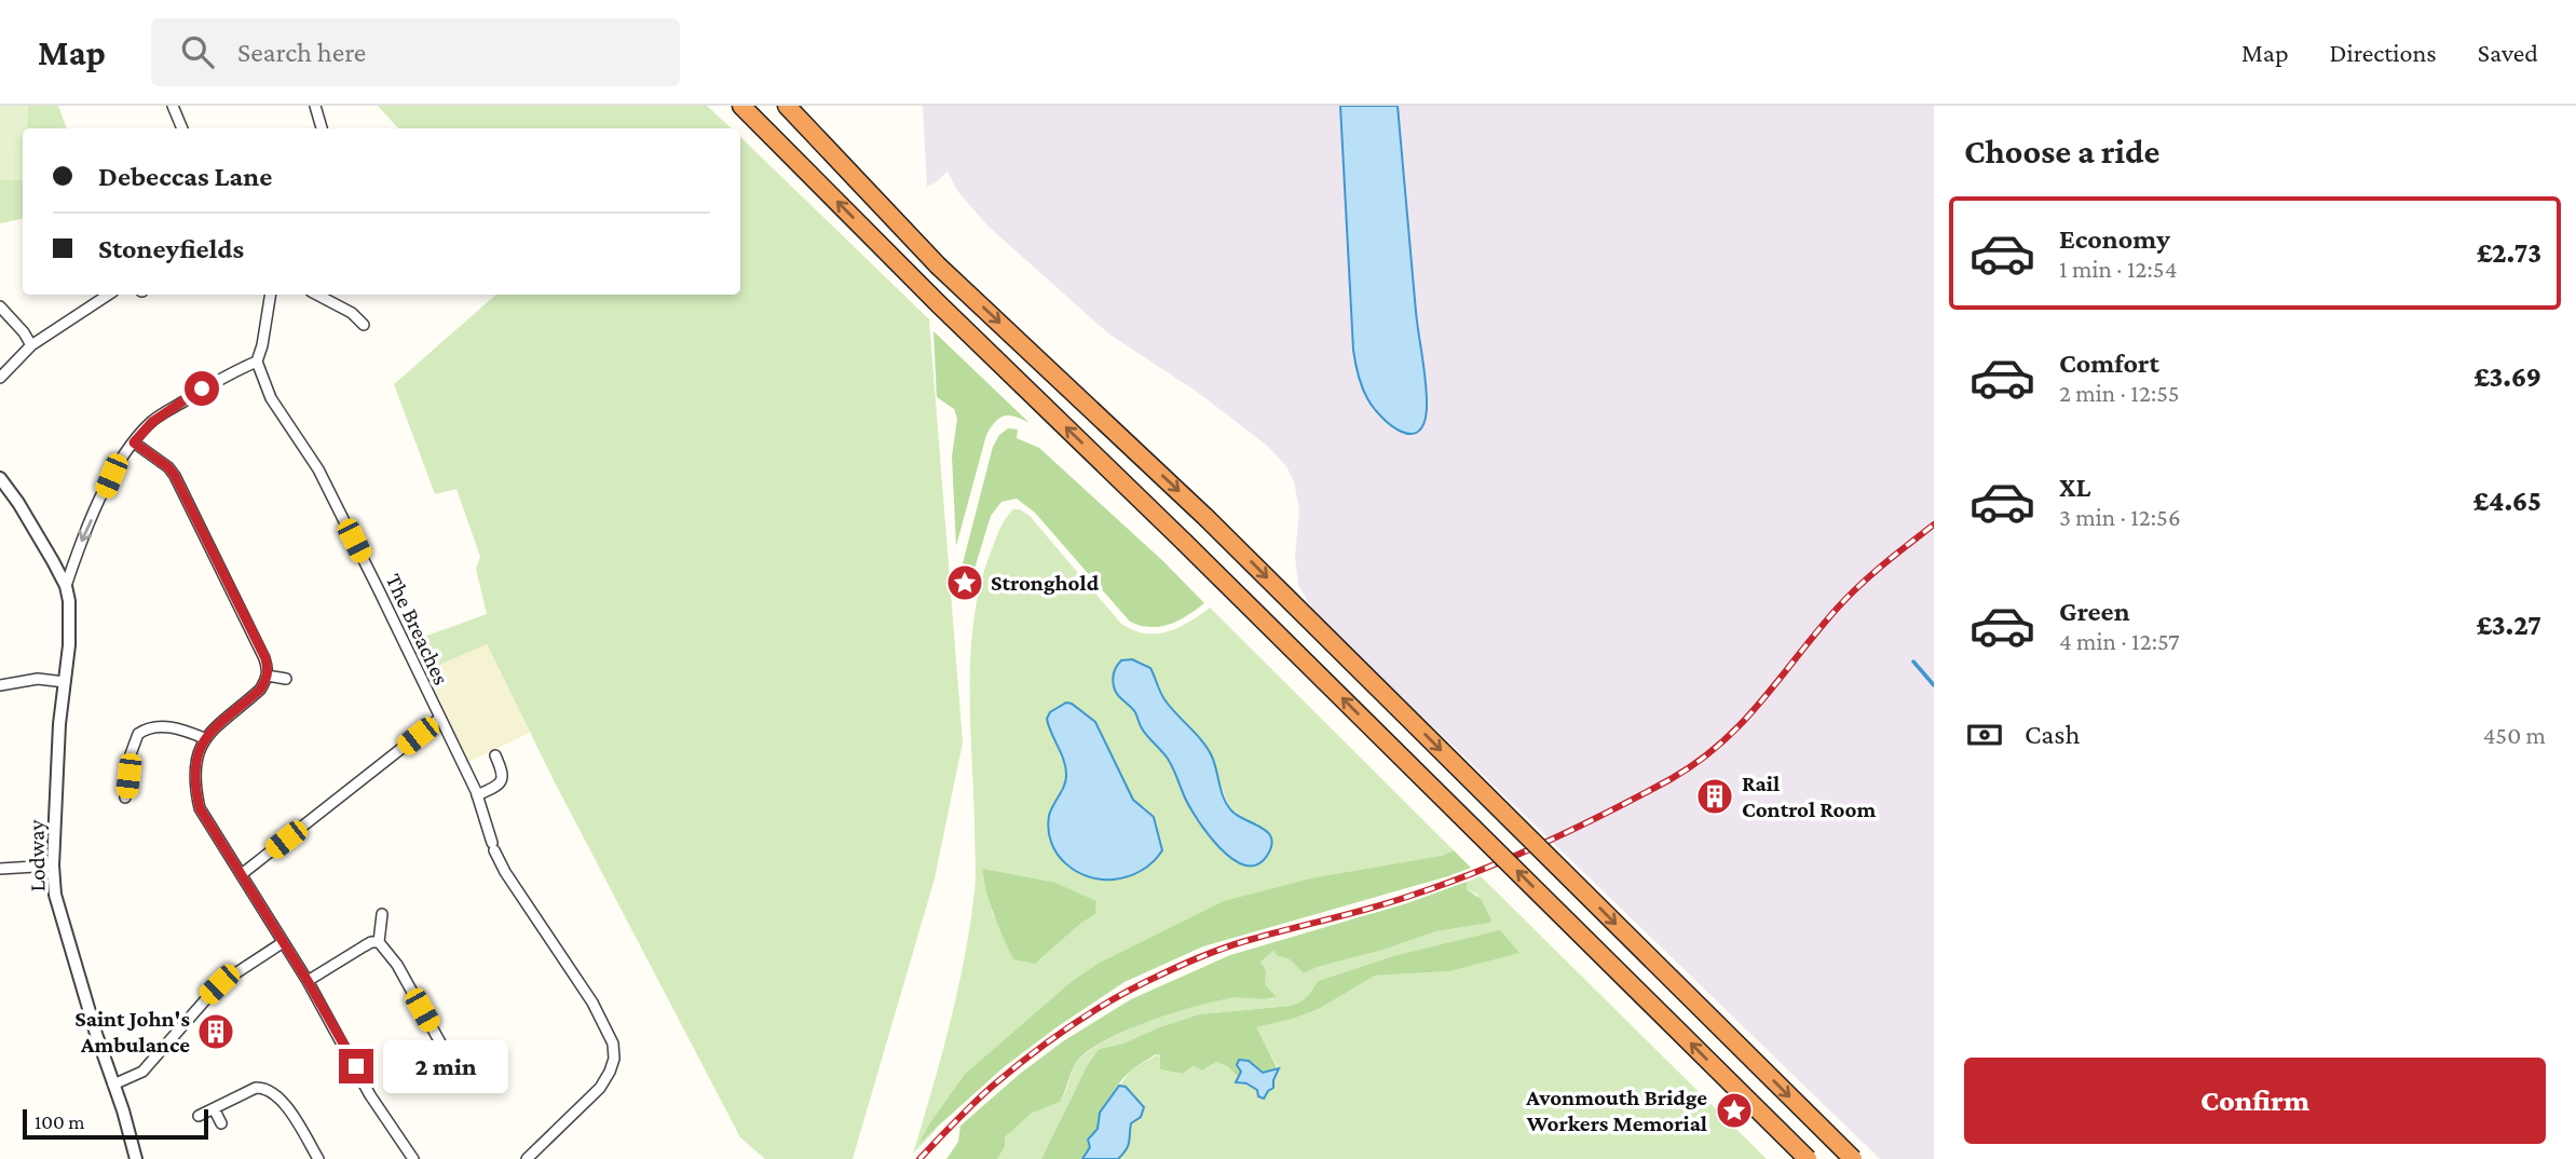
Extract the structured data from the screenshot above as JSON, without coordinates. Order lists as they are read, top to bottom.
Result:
{
  "streets": {
    "street": ["The Breaches", "Lodway"]
  },
  "places": {
    "place": ["Stronghold", "Avonmouth Bridge Workers Memorial"],
    "building": ["Rail Control Room", "Saint John's Ambulance"]
  },
  "scale_bar": "100 m",
  "page": {
    "header": "Map",
    "search": "Search here",
    "nav": ["Map", "Directions", "Saved"],
    "heading": "Choose a ride",
    "banner": ["Debeccas Lane", "Stoneyfields"],
    "list": [
      {
        "name": "Economy",
        "note": "1 min · 12:54",
        "value": "£2.73"
      },
      {
        "name": "Comfort",
        "note": "2 min · 12:55",
        "value": "£3.69"
      },
      {
        "name": "XL",
        "note": "3 min · 12:56",
        "value": "£4.65"
      },
      {
        "name": "Green",
        "note": "4 min · 12:57",
        "value": "£3.27"
      }
    ],
    "pay": ["Cash", "450 m"],
    "bubble": "2 min",
    "buttons": "Confirm",
    "scale": "100 m"
  }
}
